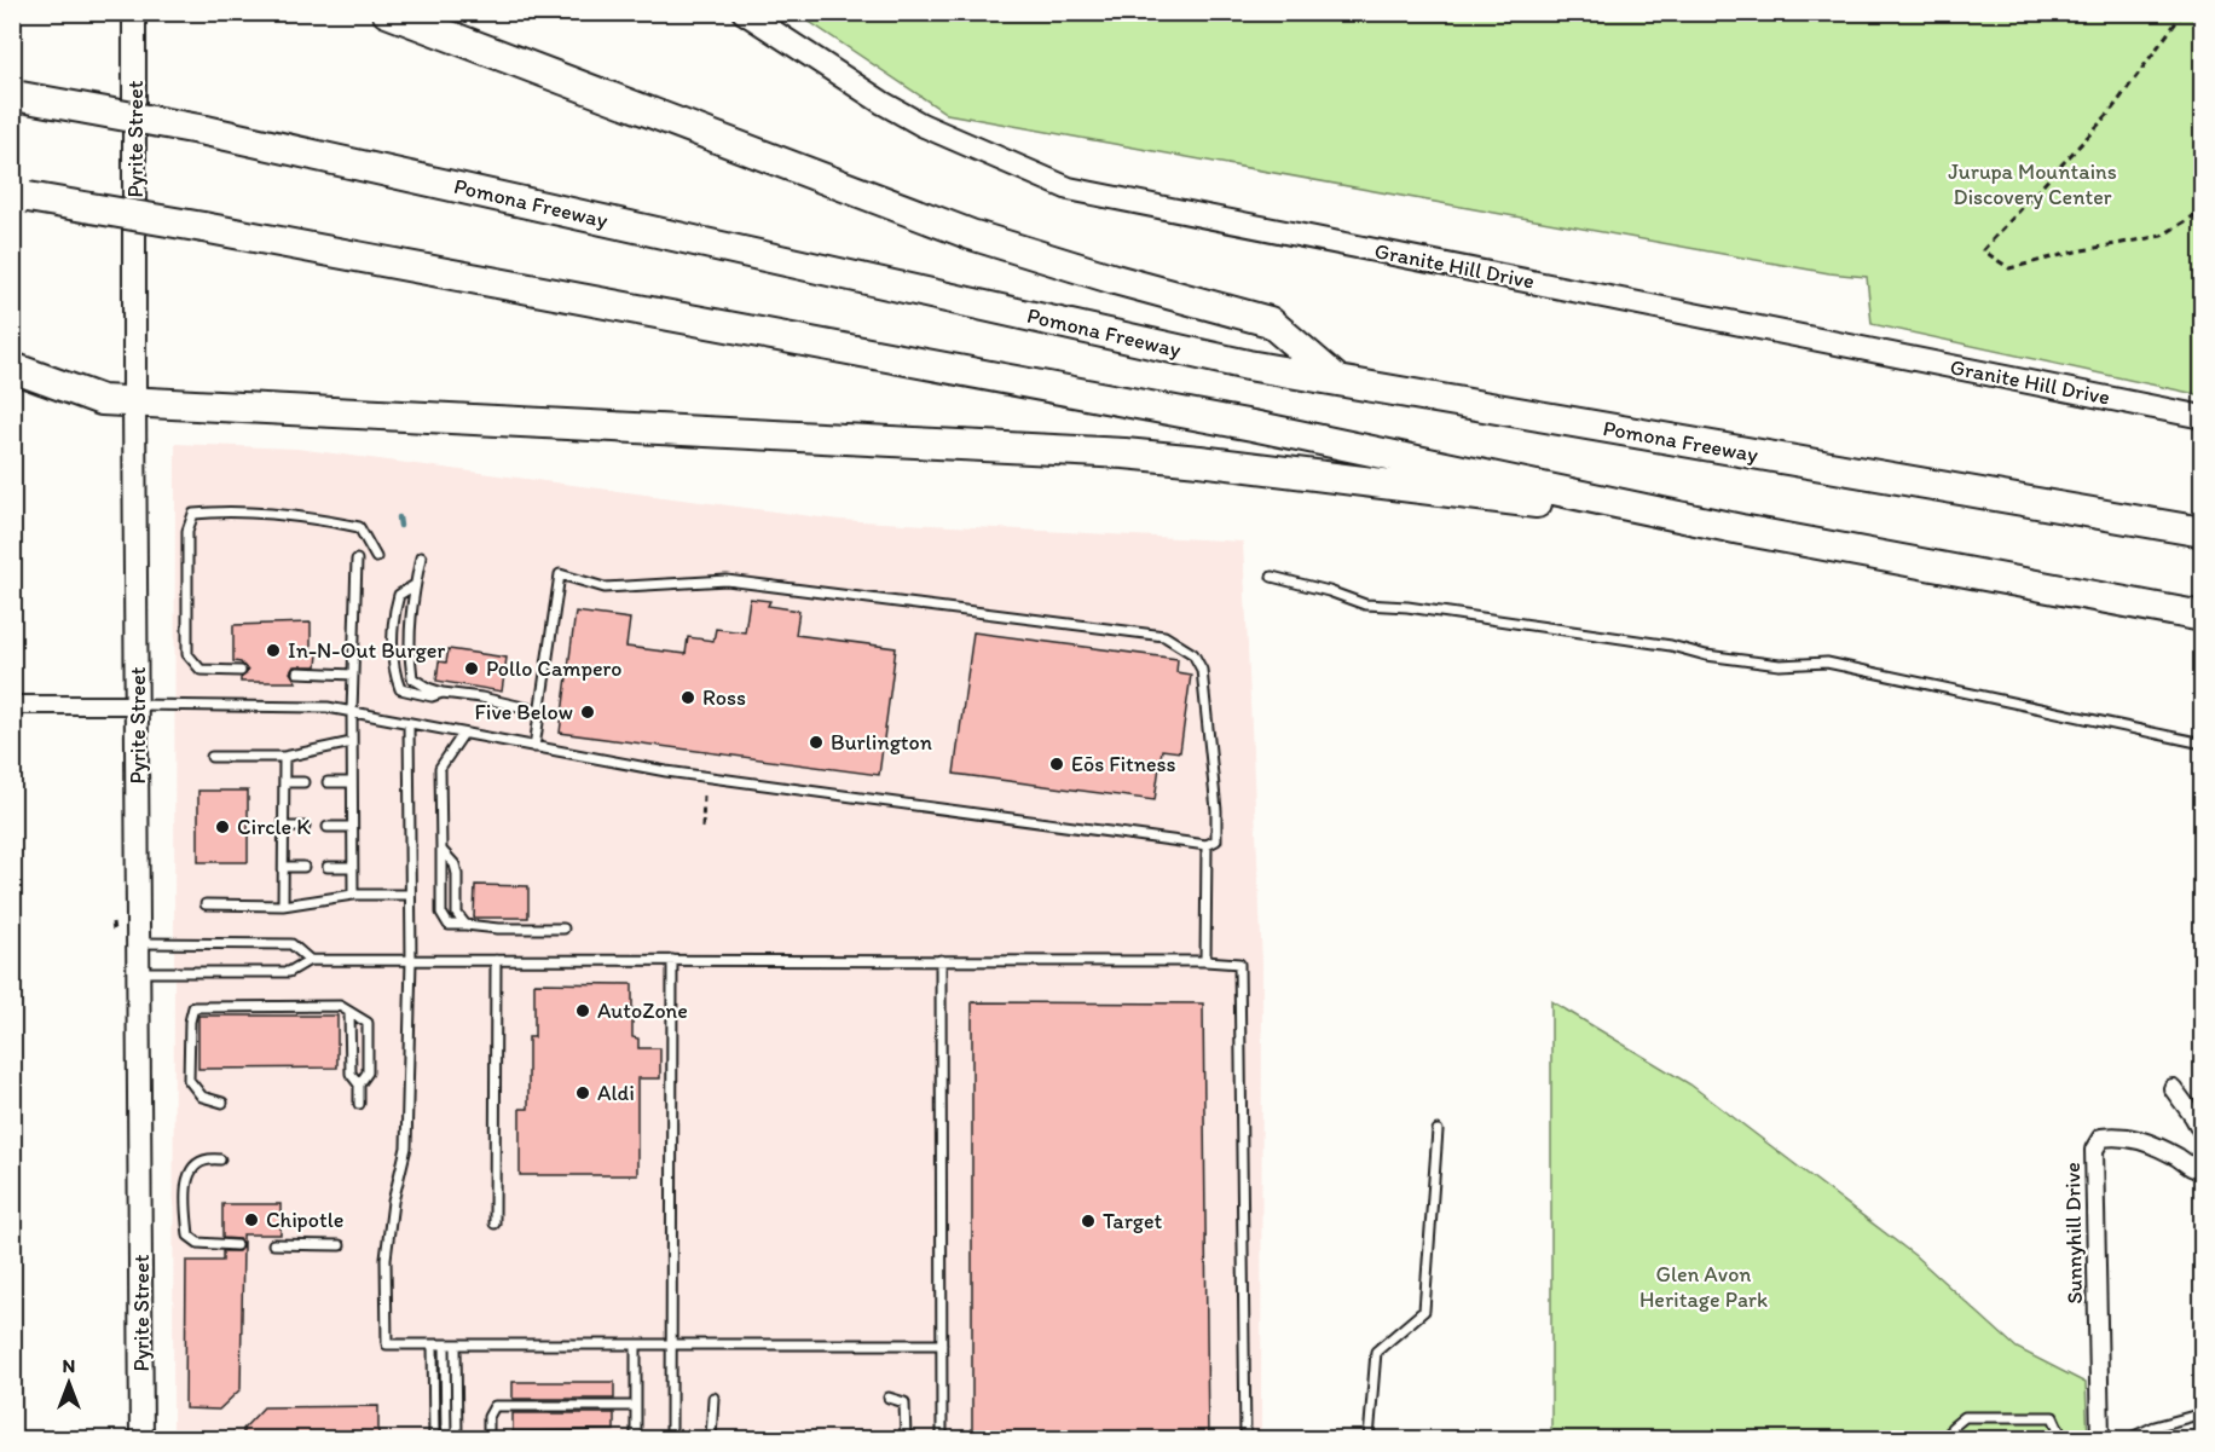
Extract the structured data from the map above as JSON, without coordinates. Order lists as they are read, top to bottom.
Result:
{
  "streets": {
    "highway": ["Pomona Freeway"],
    "street": ["Pyrite Street", "Granite Hill Drive", "Sunnyhill Drive"]
  },
  "parks": ["Jurupa Mountains Discovery Center", "Glen Avon Heritage Park"],
  "places": [
    "In-N-Out Burger",
    "Pollo Campero",
    "Ross",
    "Five Below",
    "Burlington",
    "Eōs Fitness",
    "Circle K",
    "AutoZone",
    "Aldi",
    "Chipotle",
    "Target"
  ],
  "north": "top"
}
